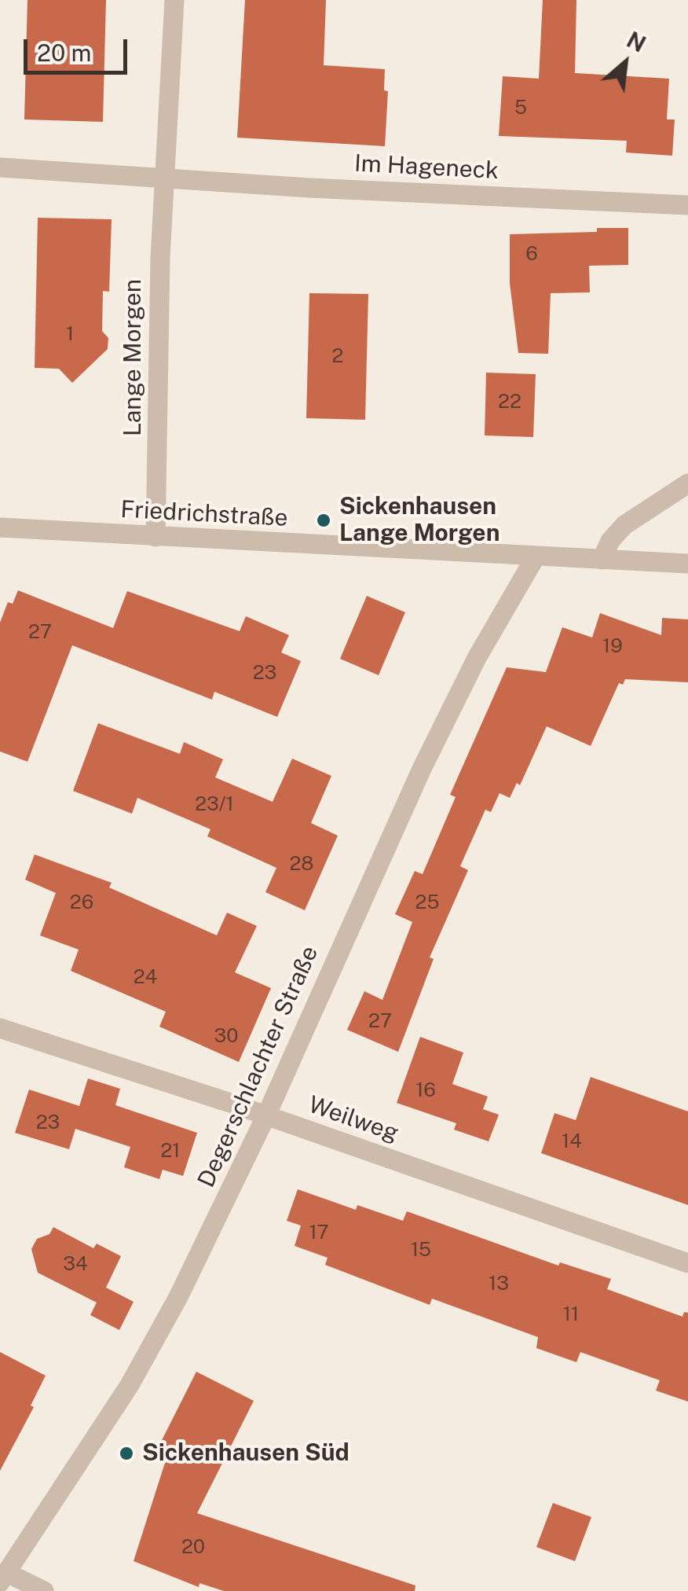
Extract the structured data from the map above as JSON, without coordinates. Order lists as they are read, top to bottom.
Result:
{
  "streets": {
    "street": [
      "Im Hageneck",
      "Lange Morgen",
      "Friedrichstraße",
      "Degerschlachter Straße",
      "Weilweg"
    ]
  },
  "crossings": [
    ["Im Hageneck", "Lange Morgen"],
    ["Lange Morgen", "Friedrichstraße"],
    ["Friedrichstraße", "Degerschlachter Straße"],
    ["Degerschlachter Straße", "Weilweg"]
  ],
  "places": ["Sickenhausen Lange Morgen", "Sickenhausen Süd"],
  "house_numbers": [
    "5",
    "6",
    "1",
    "2",
    "22",
    "27",
    "19",
    "23",
    "23/1",
    "28",
    "26",
    "25",
    "24",
    "27",
    "30",
    "16",
    "23",
    "14",
    "21",
    "17",
    "15",
    "34",
    "13",
    "11",
    "20"
  ],
  "scale_bar": "20 m",
  "north": "top right"
}
